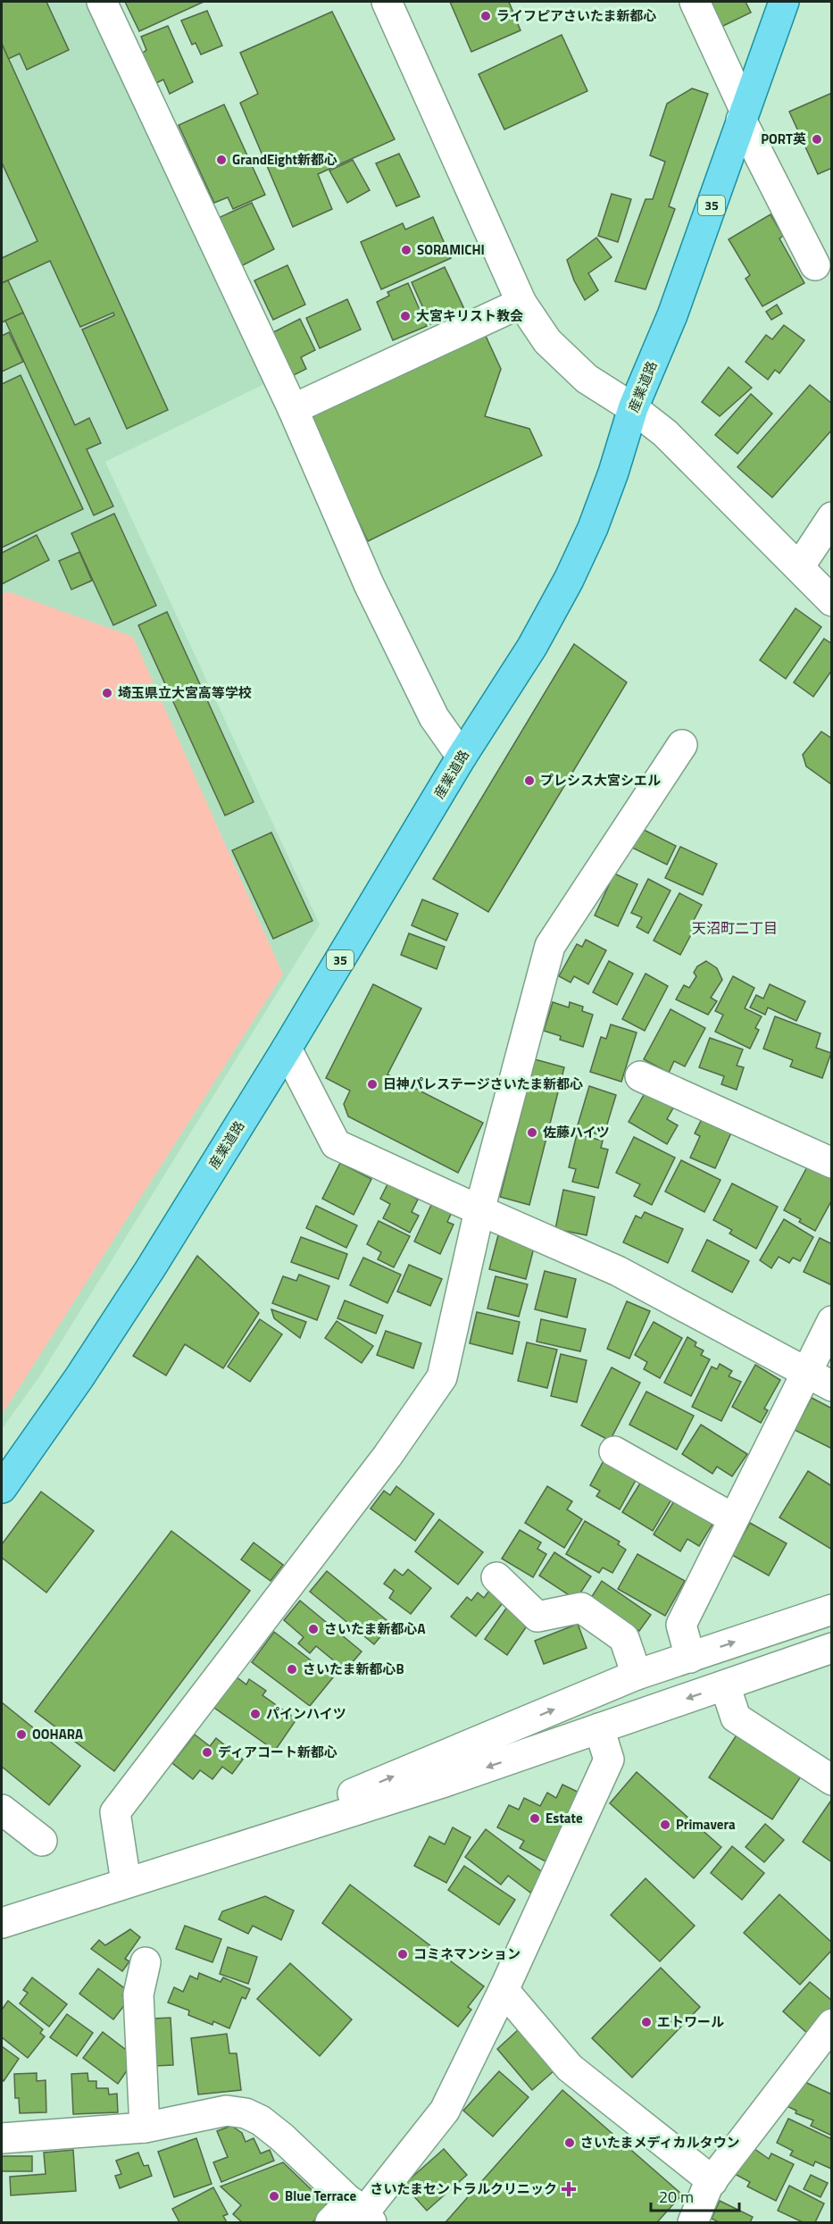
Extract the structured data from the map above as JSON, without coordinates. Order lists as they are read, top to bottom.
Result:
{
  "streets": {
    "main road": ["35", "産業道路"]
  },
  "districts": ["天沼町二丁目"],
  "places": {
    "other": [
      "ライフピアさいたま新都心",
      "PORT英",
      "GrandEight新都心",
      "SORAMICHI",
      "大宮キリスト教会",
      "埼玉県立大宮高等学校",
      "プレシス大宮シエル",
      "日神パレステージさいたま新都心",
      "佐藤ハイツ",
      "さいたま新都心A",
      "さいたま新都心B",
      "パインハイツ",
      "OOHARA",
      "ディアコート新都心",
      "Estate",
      "Primavera",
      "コミネマンション",
      "エトワール",
      "さいたまメディカルタウン",
      "Blue Terrace"
    ],
    "health": ["さいたまセントラルクリニック"]
  },
  "scale_bar": "20 m"
}
